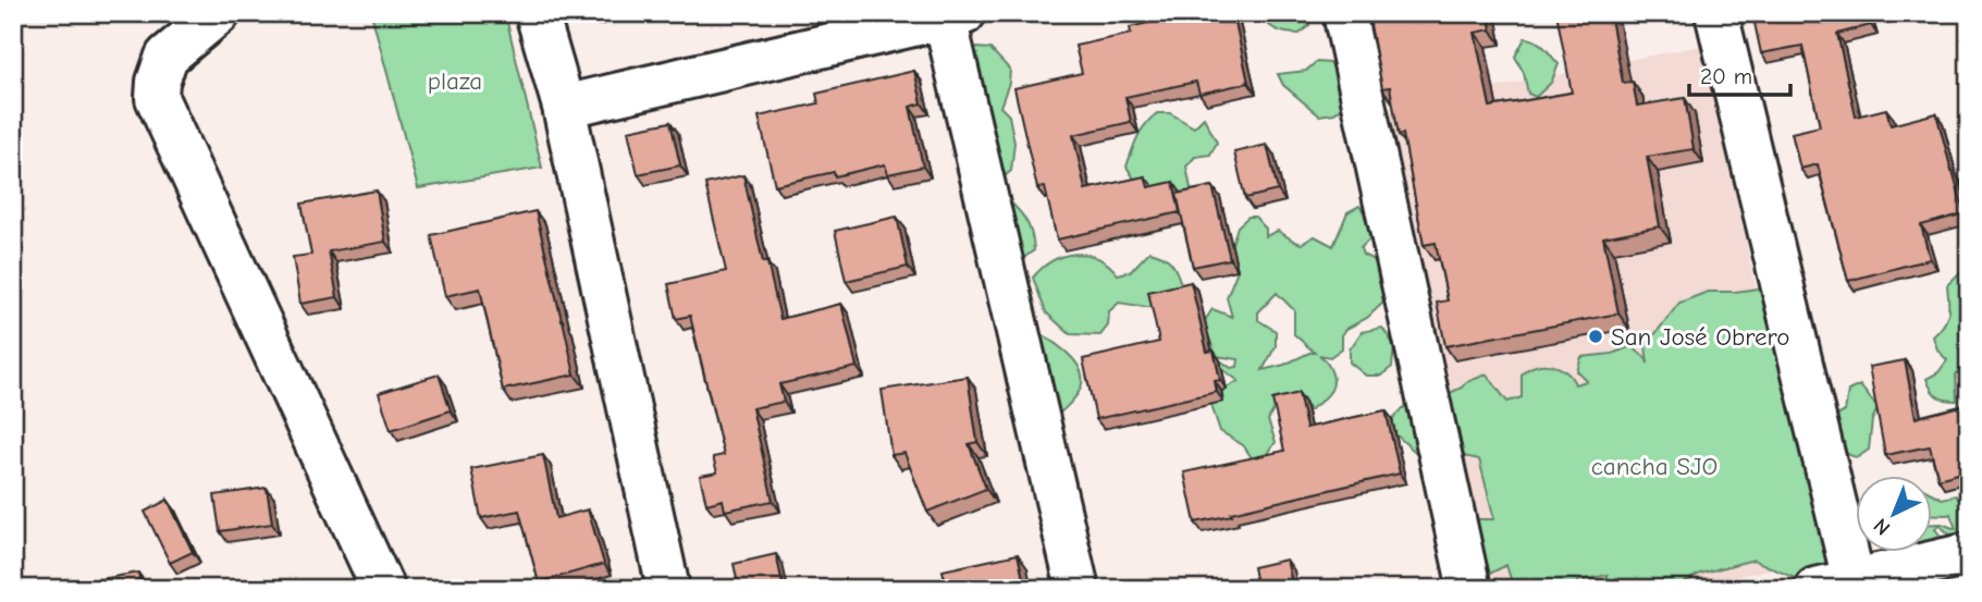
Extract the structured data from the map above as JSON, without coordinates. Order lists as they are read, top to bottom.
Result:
{
  "parks": ["plaza", "cancha SJO"],
  "places": ["San José Obrero"],
  "scale_bar": "20 m",
  "north": "bottom left"
}
